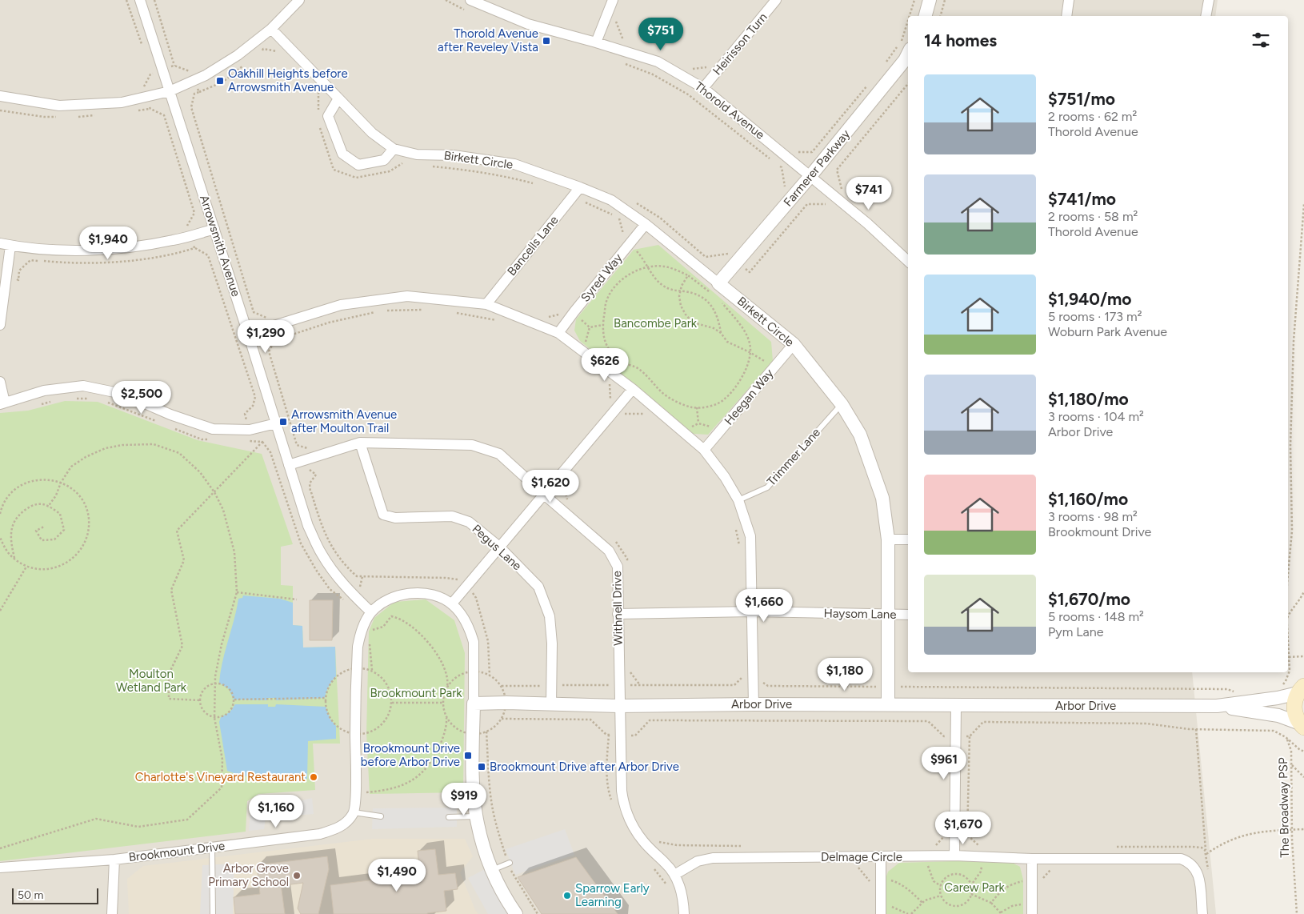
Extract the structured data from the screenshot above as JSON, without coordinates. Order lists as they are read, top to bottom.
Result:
{
  "streets": {
    "street": [
      "Heirisson Turn",
      "Thorold Avenue",
      "Birkett Circle",
      "Farmerer Parkway",
      "Arrowsmith Avenue",
      "Bancells Lane",
      "Syred Way",
      "Heegan Way",
      "Pegus Lane",
      "Withnell Drive",
      "Haysom Lane",
      "Arbor Drive",
      "Brookmount Drive",
      "Delmage Circle"
    ],
    "lane": ["Trimmer Lane"],
    "path": ["The Broadway PSP"]
  },
  "crossings": [
    ["Heirisson Turn", "Thorold Avenue"],
    ["Thorold Avenue", "Farmerer Parkway"],
    ["Birkett Circle", "Farmerer Parkway"],
    ["Birkett Circle", "Bancells Lane"],
    ["Birkett Circle", "Syred Way"],
    ["Birkett Circle", "Heegan Way"],
    ["Birkett Circle", "Trimmer Lane"],
    ["Birkett Circle", "Haysom Lane"],
    ["Birkett Circle", "Arbor Drive"],
    ["Arrowsmith Avenue", "Withnell Drive"],
    ["Pegus Lane", "Withnell Drive"],
    ["Pegus Lane", "Arbor Drive"],
    ["Withnell Drive", "Haysom Lane"],
    ["Withnell Drive", "Arbor Drive"],
    ["Withnell Drive", "Delmage Circle"]
  ],
  "parks": [
    "Bancombe Park",
    "Moulton Wetland Park",
    "Brookmount Park",
    "Carew Park"
  ],
  "places": {
    "transit": [
      "Thorold Avenue after Reveley Vista",
      "Oakhill Heights before Arrowsmith Avenue",
      "Arrowsmith Avenue after Moulton Trail",
      "Brookmount Drive before Arbor Drive",
      "Brookmount Drive after Arbor Drive"
    ],
    "other": ["Charlotte's Vineyard Restaurant", "Arbor Grove Primary School", "Sparrow Early Learning"]
  },
  "scale_bar": "50 m",
  "page": {
    "heading": "14 homes",
    "price": [
      "$751",
      "$741",
      "$1,940",
      "$1,290",
      "$626",
      "$2,500",
      "$1,620",
      "$1,660",
      "$1,180",
      "$961",
      "$919",
      "$1,160",
      "$1,670",
      "$1,490"
    ],
    "list": [
      {
        "name": "$751/mo",
        "note": "2 rooms · 62 m² · Thorold Avenue"
      },
      {
        "name": "$741/mo",
        "note": "2 rooms · 58 m² · Thorold Avenue"
      },
      {
        "name": "$1,940/mo",
        "note": "5 rooms · 173 m² · Woburn Park Avenue"
      },
      {
        "name": "$1,180/mo",
        "note": "3 rooms · 104 m² · Arbor Drive"
      },
      {
        "name": "$1,160/mo",
        "note": "3 rooms · 98 m² · Brookmount Drive"
      },
      {
        "name": "$1,670/mo",
        "note": "5 rooms · 148 m² · Pym Lane"
      }
    ],
    "scale": "50 m"
  }
}
